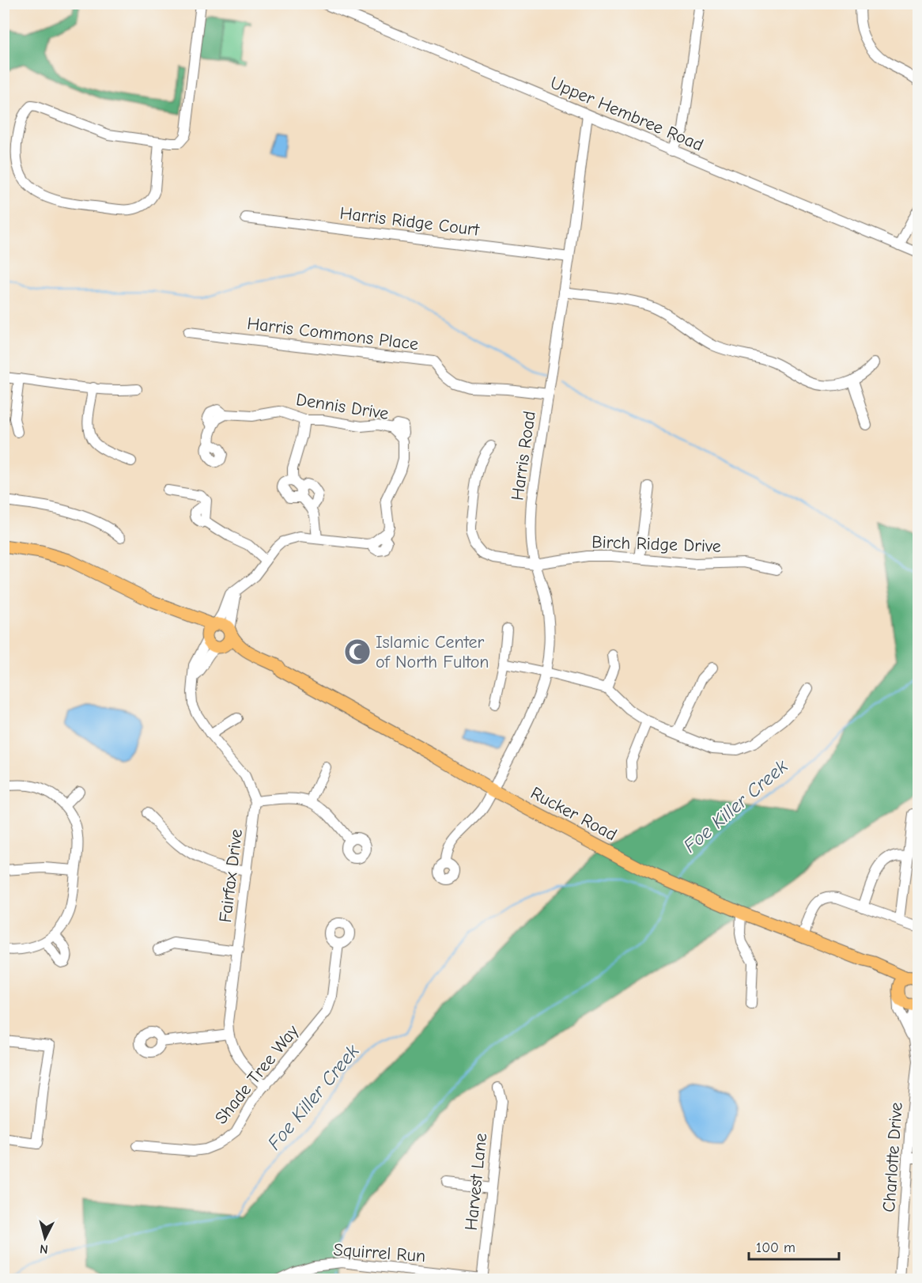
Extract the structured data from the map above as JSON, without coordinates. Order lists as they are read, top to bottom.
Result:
{
  "streets": {
    "main road": ["Rucker Road"],
    "street": [
      "Upper Hembree Road",
      "Harris Ridge Court",
      "Harris Commons Place",
      "Dennis Drive",
      "Harris Road",
      "Birch Ridge Drive",
      "Fairfax Drive",
      "Shade Tree Way",
      "Charlotte Drive",
      "Harvest Lane",
      "Squirrel Run"
    ]
  },
  "crossings": [
    ["Upper Hembree Road", "Harris Road"],
    ["Harris Ridge Court", "Harris Road"],
    ["Harris Commons Place", "Harris Road"],
    ["Harris Road", "Birch Ridge Drive"],
    ["Harris Road", "Rucker Road"],
    ["Rucker Road", "Fairfax Drive"],
    ["Rucker Road", "Charlotte Drive"],
    ["Fairfax Drive", "Shade Tree Way"],
    ["Harvest Lane", "Squirrel Run"]
  ],
  "water": ["Foe Killer Creek"],
  "places": {
    "mosque": ["Islamic Center of North Fulton"]
  },
  "scale_bar": "100 m",
  "north": "bottom"
}
